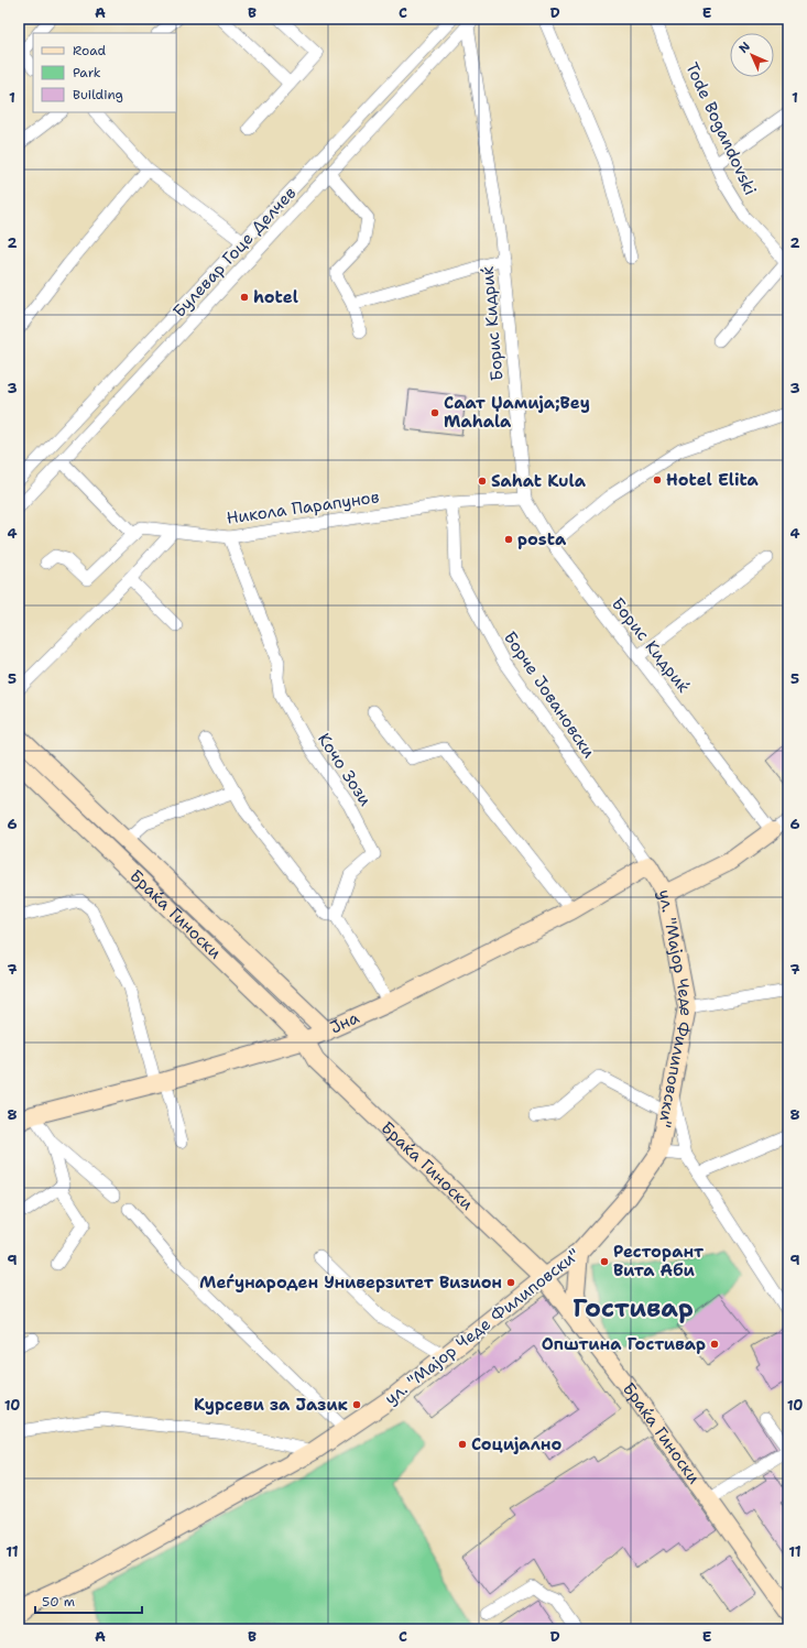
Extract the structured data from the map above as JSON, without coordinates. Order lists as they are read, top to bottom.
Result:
{
  "streets": {
    "street": [
      "Tode Bogandovski",
      "Булевар Гоце Делчев",
      "Борис Кидриќ",
      "Никола Парапунов",
      "Борче Јовановски",
      "Кочо Зози",
      "Браќа Гиноски",
      "ул. \"Мајор Чеде Филиповски\"",
      "Јна"
    ]
  },
  "crossings": [
    ["Булевар Гоце Делчев", "Борис Кидриќ"],
    ["Борис Кидриќ", "Никола Парапунов"],
    ["Никола Парапунов", "Борче Јовановски"],
    ["Никола Парапунов", "Кочо Зози"],
    ["Борче Јовановски", "ул. \"Мајор Чеде Филиповски\""],
    ["Борче Јовановски", "Јна"],
    ["Браќа Гиноски", "ул. \"Мајор Чеде Филиповски\""],
    ["Браќа Гиноски", "Јна"],
    ["ул. \"Мајор Чеде Филиповски\"", "Јна"]
  ],
  "districts": ["Гостивар"],
  "places": [
    "hotel",
    "Саат Џамија;Bey Mahala",
    "Hotel Elita",
    "Sahat Kula",
    "posta",
    "Ресторант Вита Аби",
    "Меѓународен Универзитет Визион",
    "Општина Гостивар",
    "Курсеви за Јазик",
    "Социјално"
  ],
  "legend": ["Road", "Park", "Building"],
  "scale_bar": "50 m",
  "north": "top left",
  "grid": {
    "columns": [
      "A",
      "B",
      "C",
      "D",
      "E"
    ],
    "rows": [
      "1",
      "2",
      "3",
      "4",
      "5",
      "6",
      "7",
      "8",
      "9",
      "10",
      "11"
    ]
  }
}
